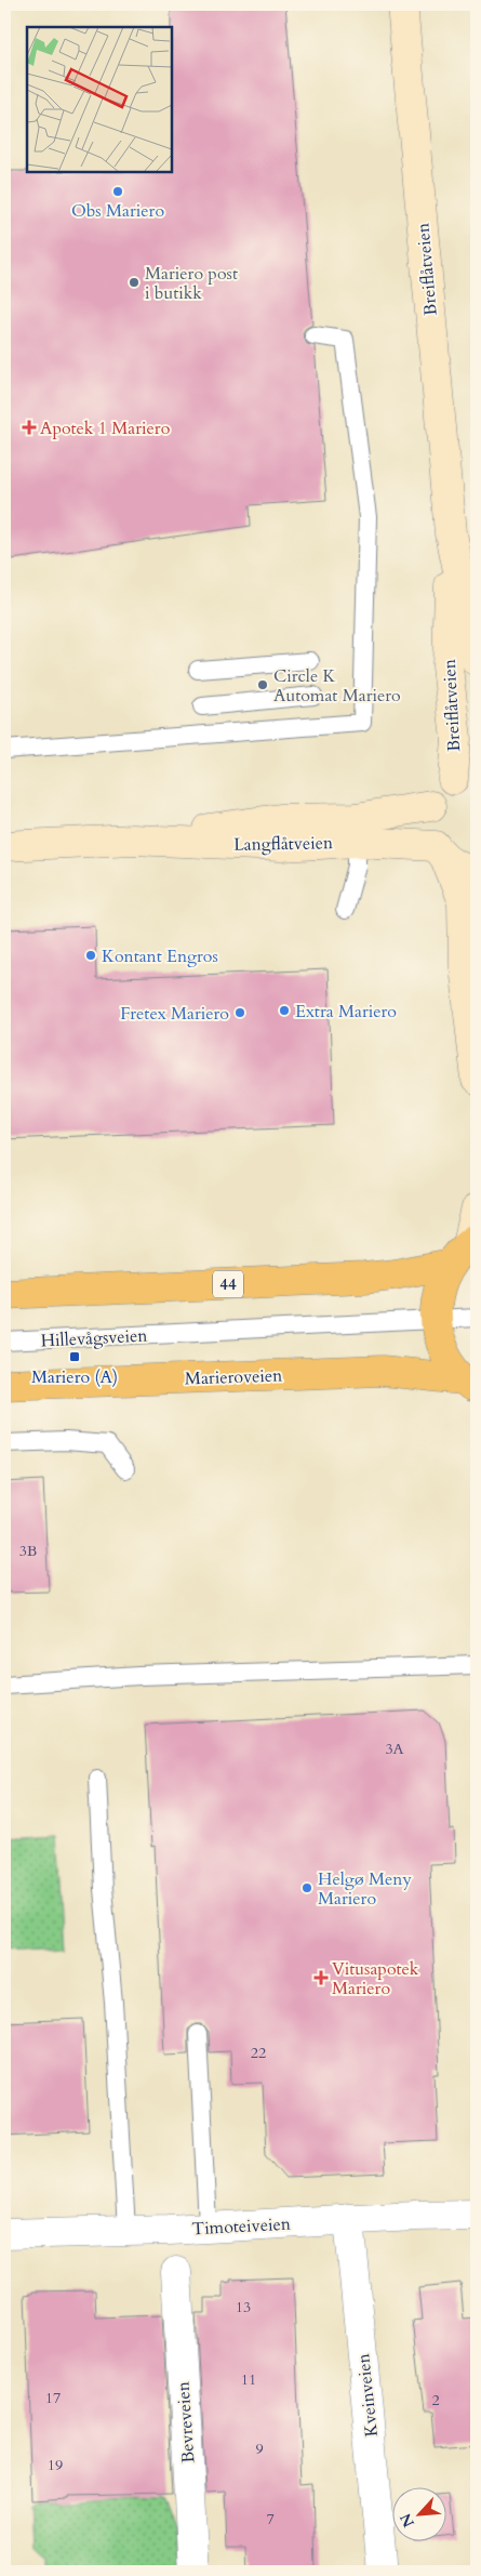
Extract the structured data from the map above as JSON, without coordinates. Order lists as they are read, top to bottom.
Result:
{
  "streets": {
    "main road": ["44", "Marieroveien"],
    "street": [
      "Breiflåtveien",
      "Langflåtveien",
      "Timoteiveien",
      "Kveinveien",
      "Bevreveien"
    ],
    "lane": ["Hillevågsveien"]
  },
  "crossings": [
    ["Timoteiveien", "Kveinveien"]
  ],
  "places": {
    "other": [
      "Obs Mariero",
      "Mariero post i butikk",
      "Circle K Automat Mariero",
      "Kontant Engros",
      "Extra Mariero",
      "Fretex Mariero",
      "Helgø Meny Mariero"
    ],
    "health": ["Apotek 1 Mariero", "Vitusapotek Mariero"],
    "transit": ["Mariero (A)"]
  },
  "house_numbers": [
    "3B",
    "3A",
    "22",
    "13",
    "11",
    "17",
    "2",
    "9",
    "19",
    "7"
  ],
  "north": "bottom left"
}
